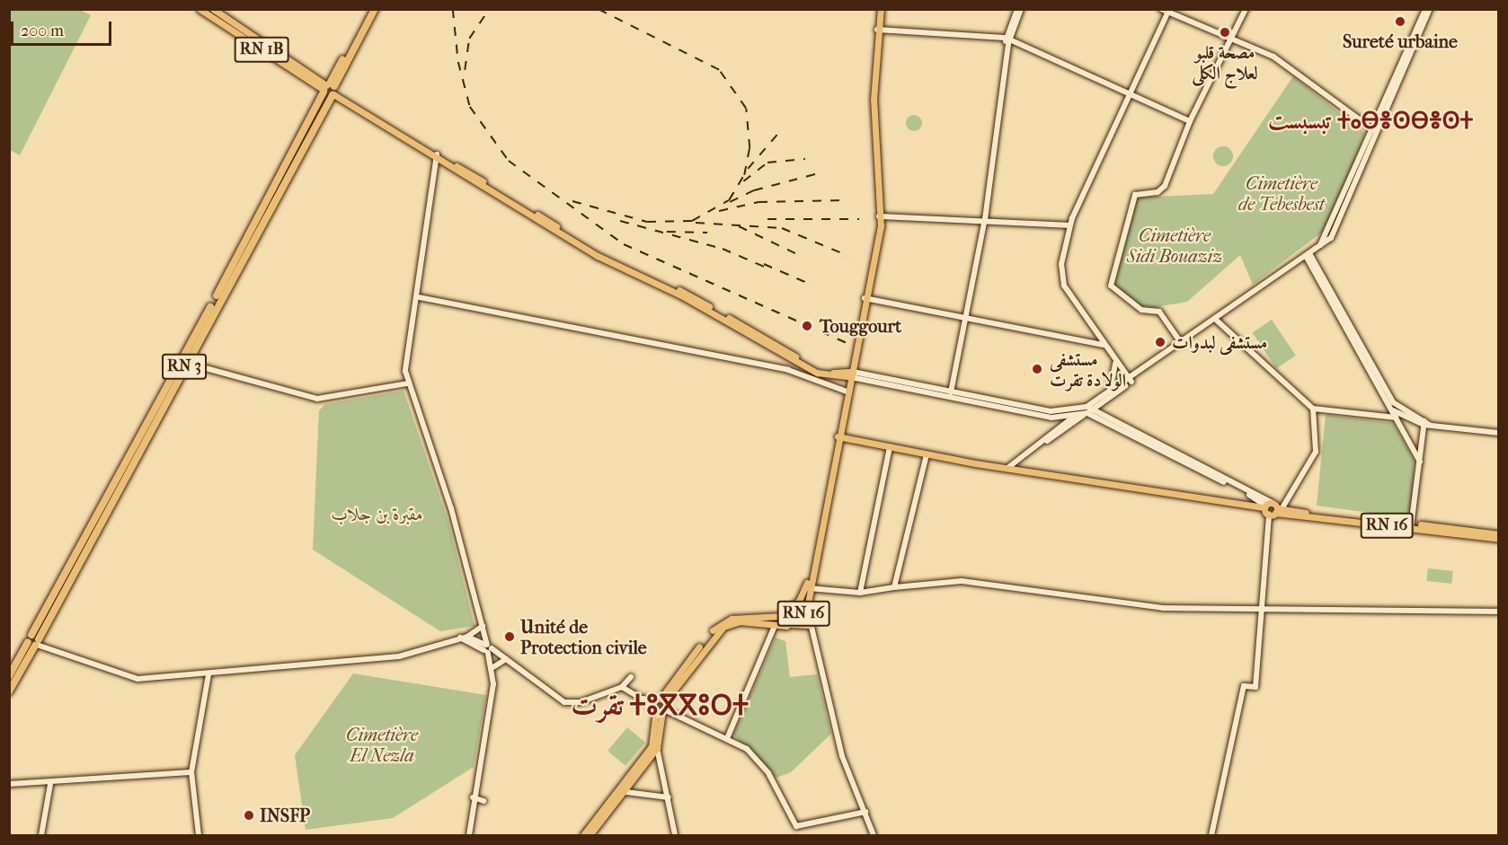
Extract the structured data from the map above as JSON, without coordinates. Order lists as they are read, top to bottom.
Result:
{
  "streets": {
    "highway": ["RN 3"],
    "main road": ["RN 1B", "RN 16"]
  },
  "crossings": [
    ["RN 1B", "RN 3"]
  ],
  "districts": ["تبسبست ⵜⴰⴱⴻⵙⴱⴻⵙⵜ", "تقرت ⵜⵓⴳⴳⵓⵔⵜ"],
  "parks": [
    "Cimetière de Tebesbest",
    "Cimetière Sidi Bouaziz",
    "مقبرة بن جلاب",
    "Cimetière El Nezla"
  ],
  "places": [
    "Sureté urbaine",
    "مصحة قلبو لعلاج الكلى",
    "Touggourt",
    "مستشفى لبدوات",
    "مستشفى الولادة تقرت",
    "Unité de Protection civile",
    "INSFP"
  ],
  "scale_bar": "200 m"
}
